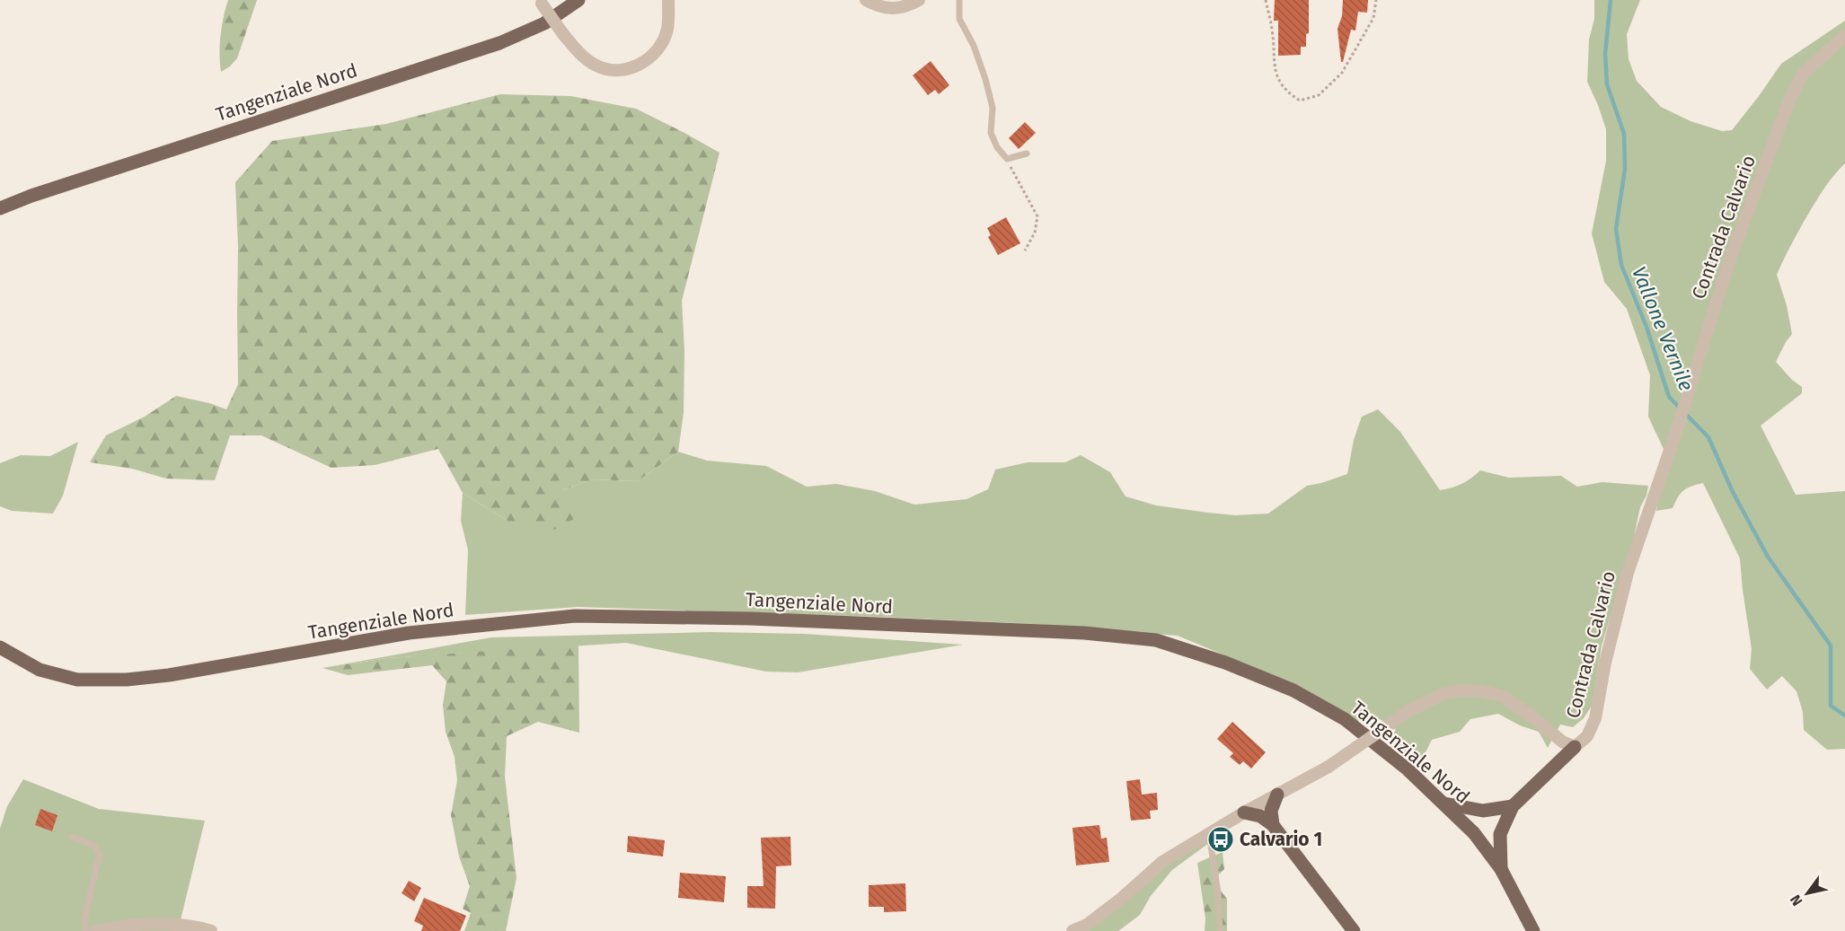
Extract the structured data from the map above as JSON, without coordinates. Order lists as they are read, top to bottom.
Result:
{
  "streets": {
    "main road": ["Tangenziale Nord"],
    "street": ["Contrada Calvario"]
  },
  "water": ["Vallone Vernile"],
  "places": {
    "bus stop": ["Calvario 1"]
  },
  "north": "bottom left"
}
